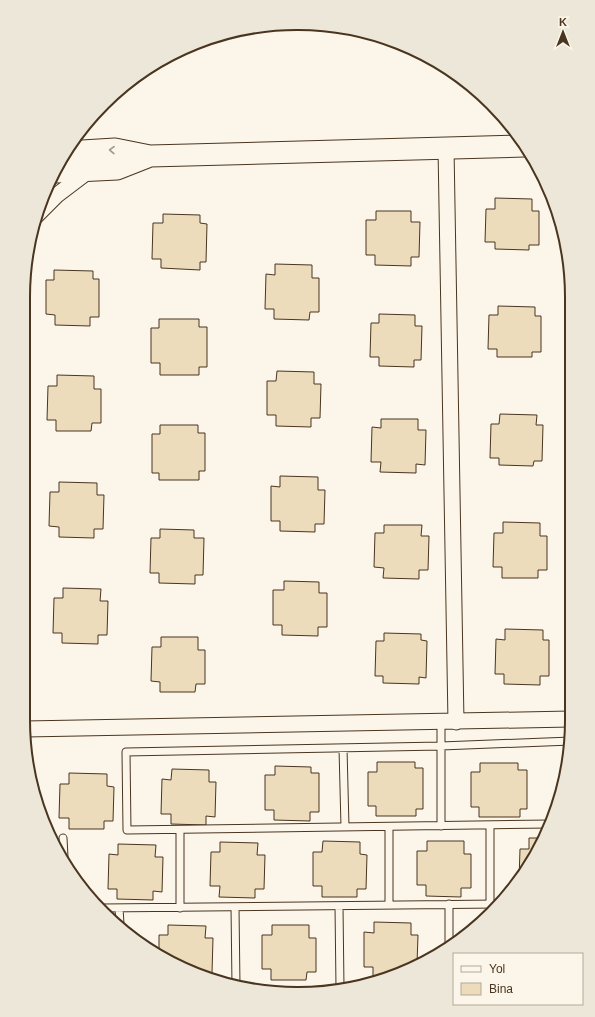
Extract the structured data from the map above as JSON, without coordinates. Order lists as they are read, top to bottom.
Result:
{
  "legend": ["Yol", "Bina"],
  "north": "top"
}
